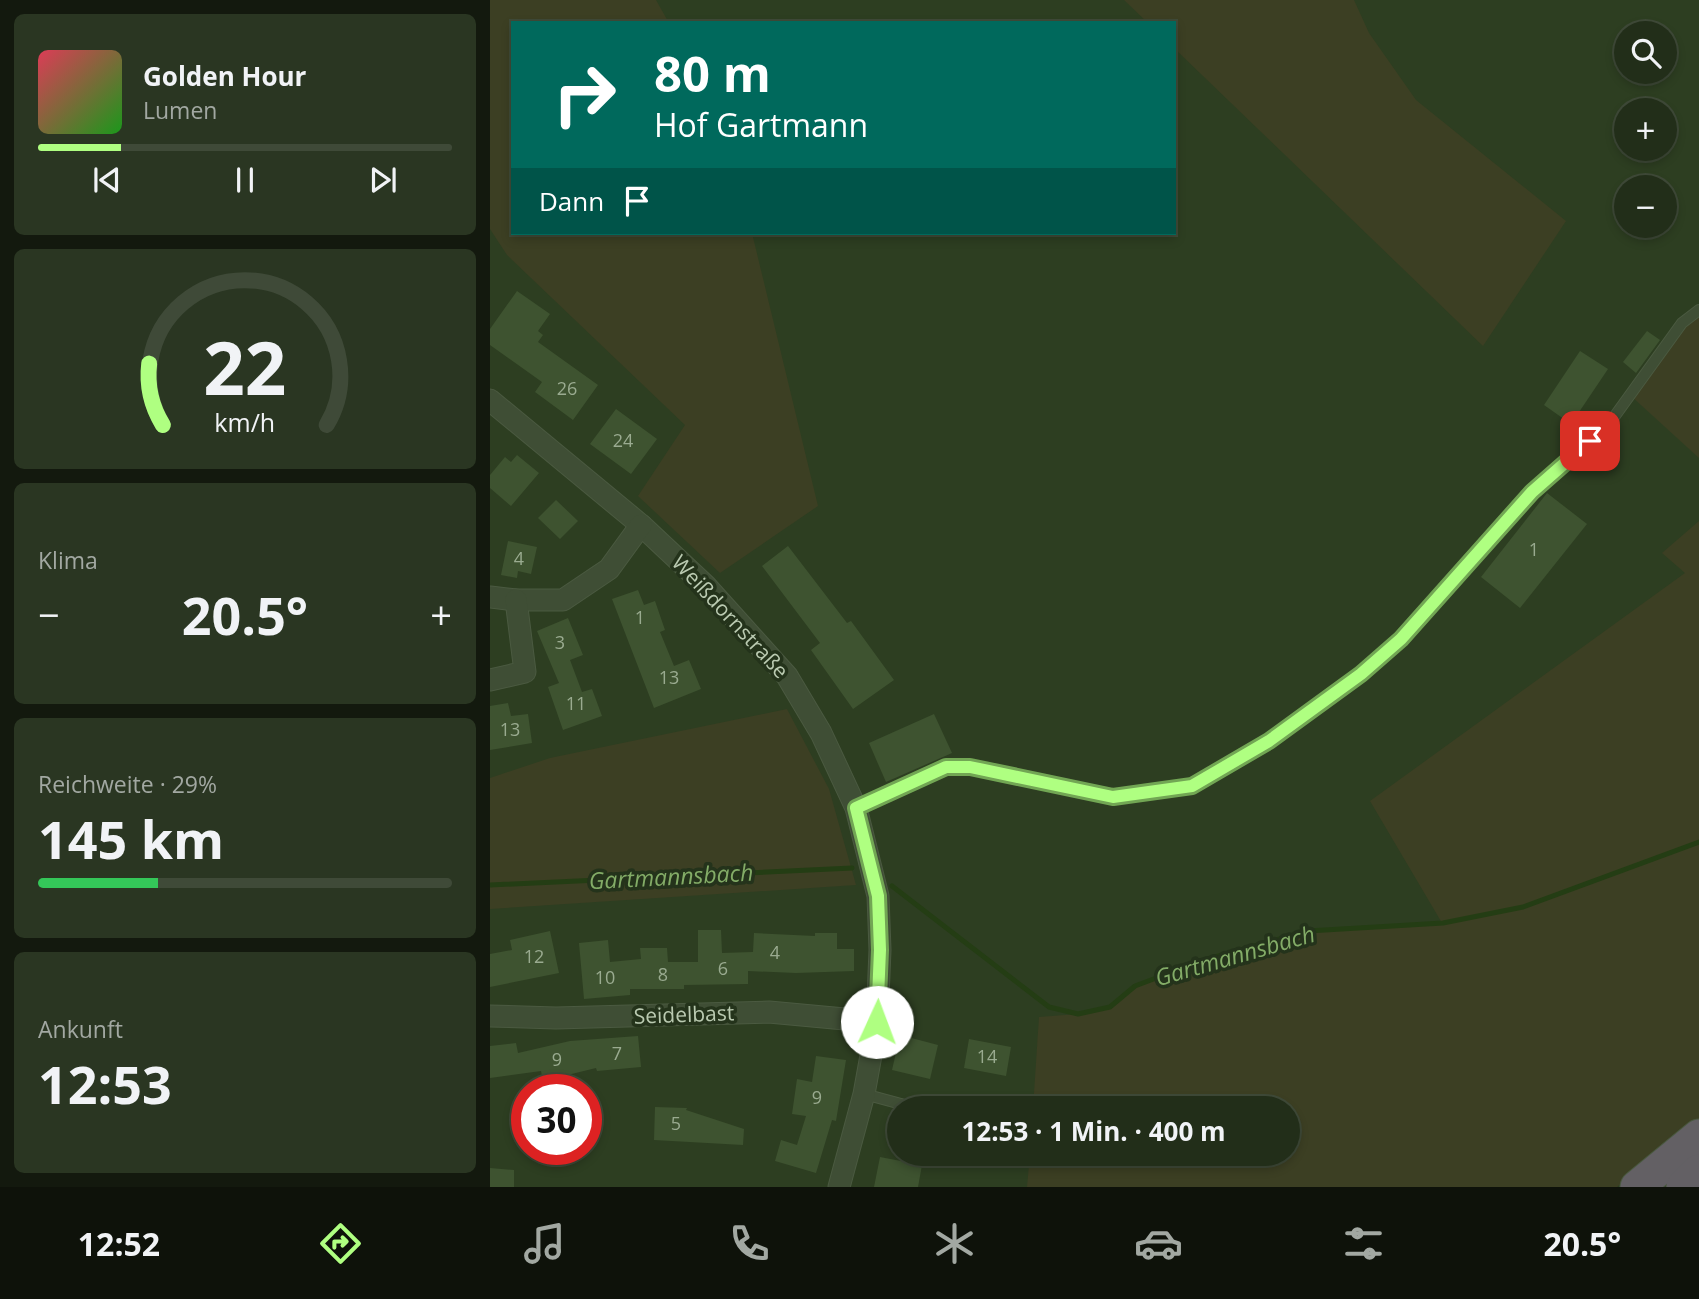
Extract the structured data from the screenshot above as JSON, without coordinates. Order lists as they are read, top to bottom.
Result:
{
  "streets": {
    "street": ["Weißdornstraße", "Seidelbast"]
  },
  "crossings": [
    ["Weißdornstraße", "Seidelbast"]
  ],
  "water": ["Gartmannsbach"],
  "house_numbers": [
    "26",
    "24",
    "1",
    "4",
    "1",
    "3",
    "13",
    "11",
    "13",
    "4",
    "12",
    "6",
    "8",
    "10",
    "7",
    "14",
    "9",
    "9",
    "5"
  ],
  "page": {
    "map_buttons": ["+", "−"],
    "turn": ["80 m", "Hof Gartmann"],
    "song": ["Golden Hour", "Lumen"],
    "then": "Dann",
    "tile": [
      "Klima",
      ["Reichweite · 29%", "145 km"],
      ["Ankunft", "12:53"]
    ],
    "heat": ["−", "20.5°", "+"],
    "limit": "30",
    "trip": "12:53 · 1 Min. · 400 m",
    "tabs": ["12:52", "20.5°"],
    "gauge": ["22", "km/h"]
  }
}
